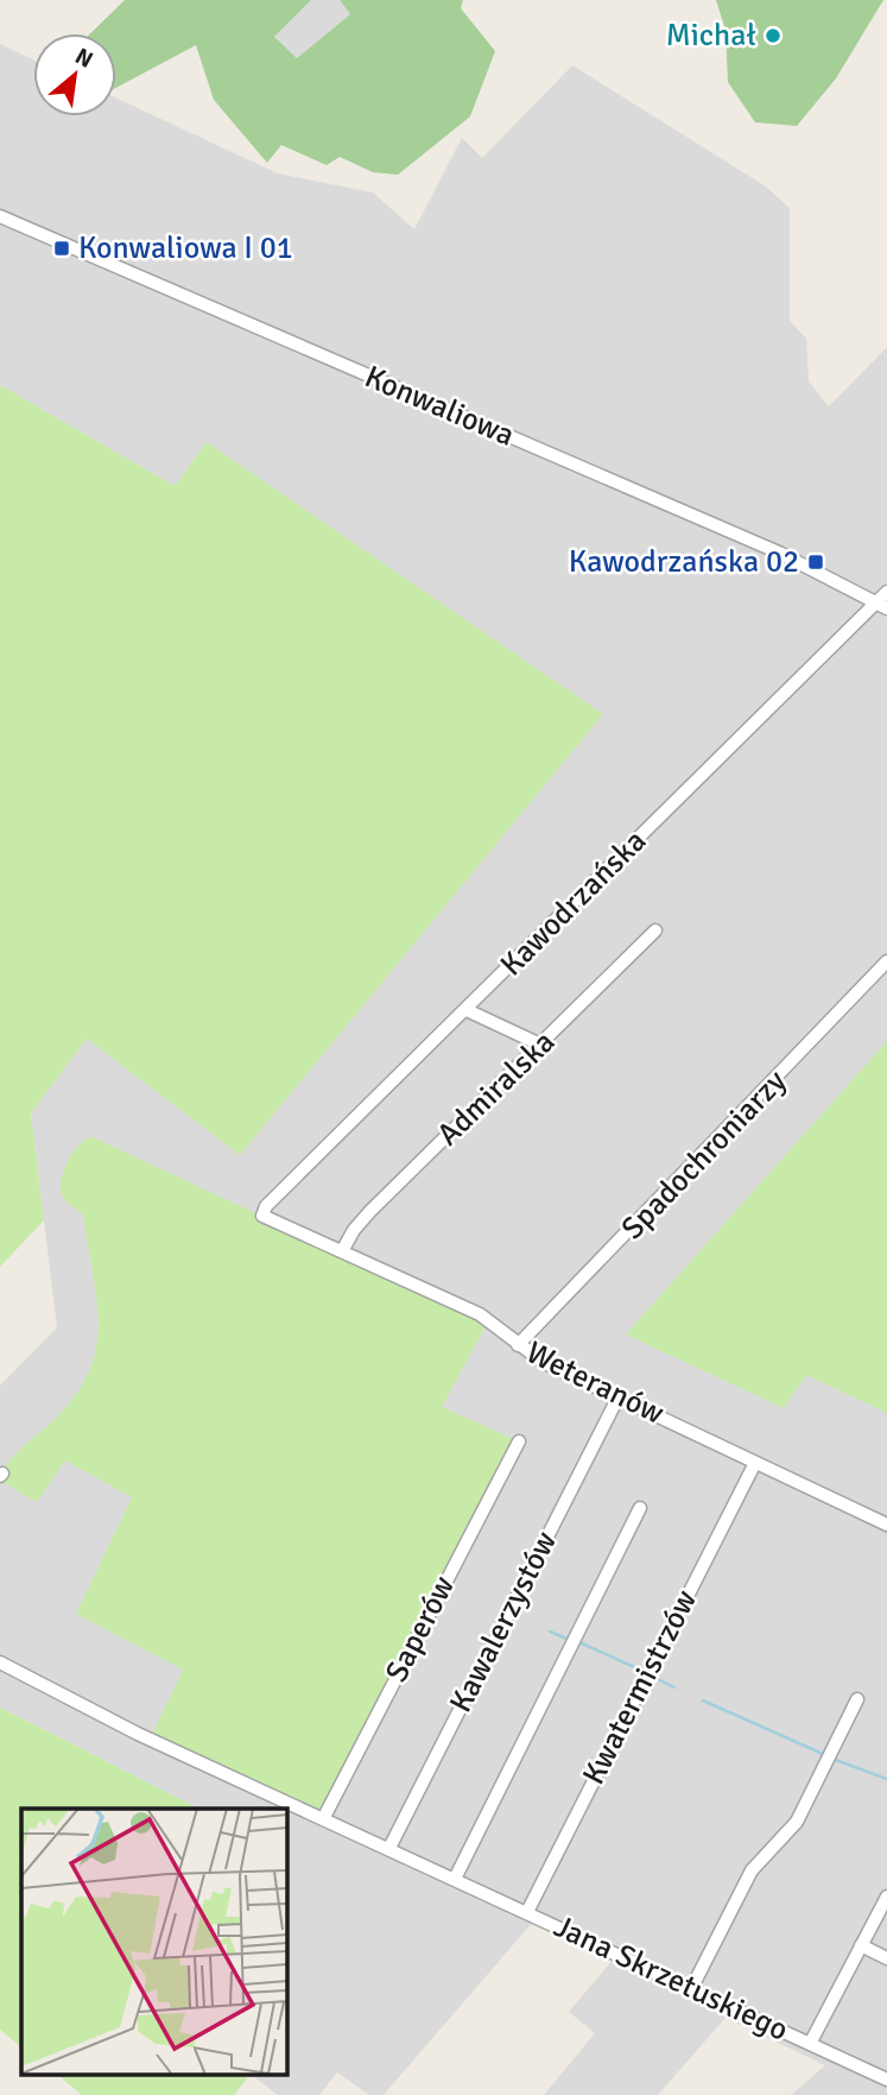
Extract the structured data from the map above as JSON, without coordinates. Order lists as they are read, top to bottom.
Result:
{
  "streets": {
    "street": [
      "Konwaliowa",
      "Kawodrzańska",
      "Admiralska",
      "Spadochroniarzy",
      "Weteranów",
      "Kawalerzystów",
      "Saperów",
      "Kwatermistrzów",
      "Jana Skrzetuskiego"
    ]
  },
  "crossings": [
    ["Konwaliowa", "Kawodrzańska"],
    ["Kawodrzańska", "Weteranów"],
    ["Admiralska", "Weteranów"],
    ["Spadochroniarzy", "Weteranów"],
    ["Weteranów", "Kawalerzystów"],
    ["Weteranów", "Kwatermistrzów"],
    ["Kawalerzystów", "Jana Skrzetuskiego"],
    ["Saperów", "Jana Skrzetuskiego"],
    ["Kwatermistrzów", "Jana Skrzetuskiego"]
  ],
  "places": {
    "other": ["Michał"],
    "transit": ["Konwaliowa I 01", "Kawodrzańska 02"]
  },
  "north": "top right"
}
